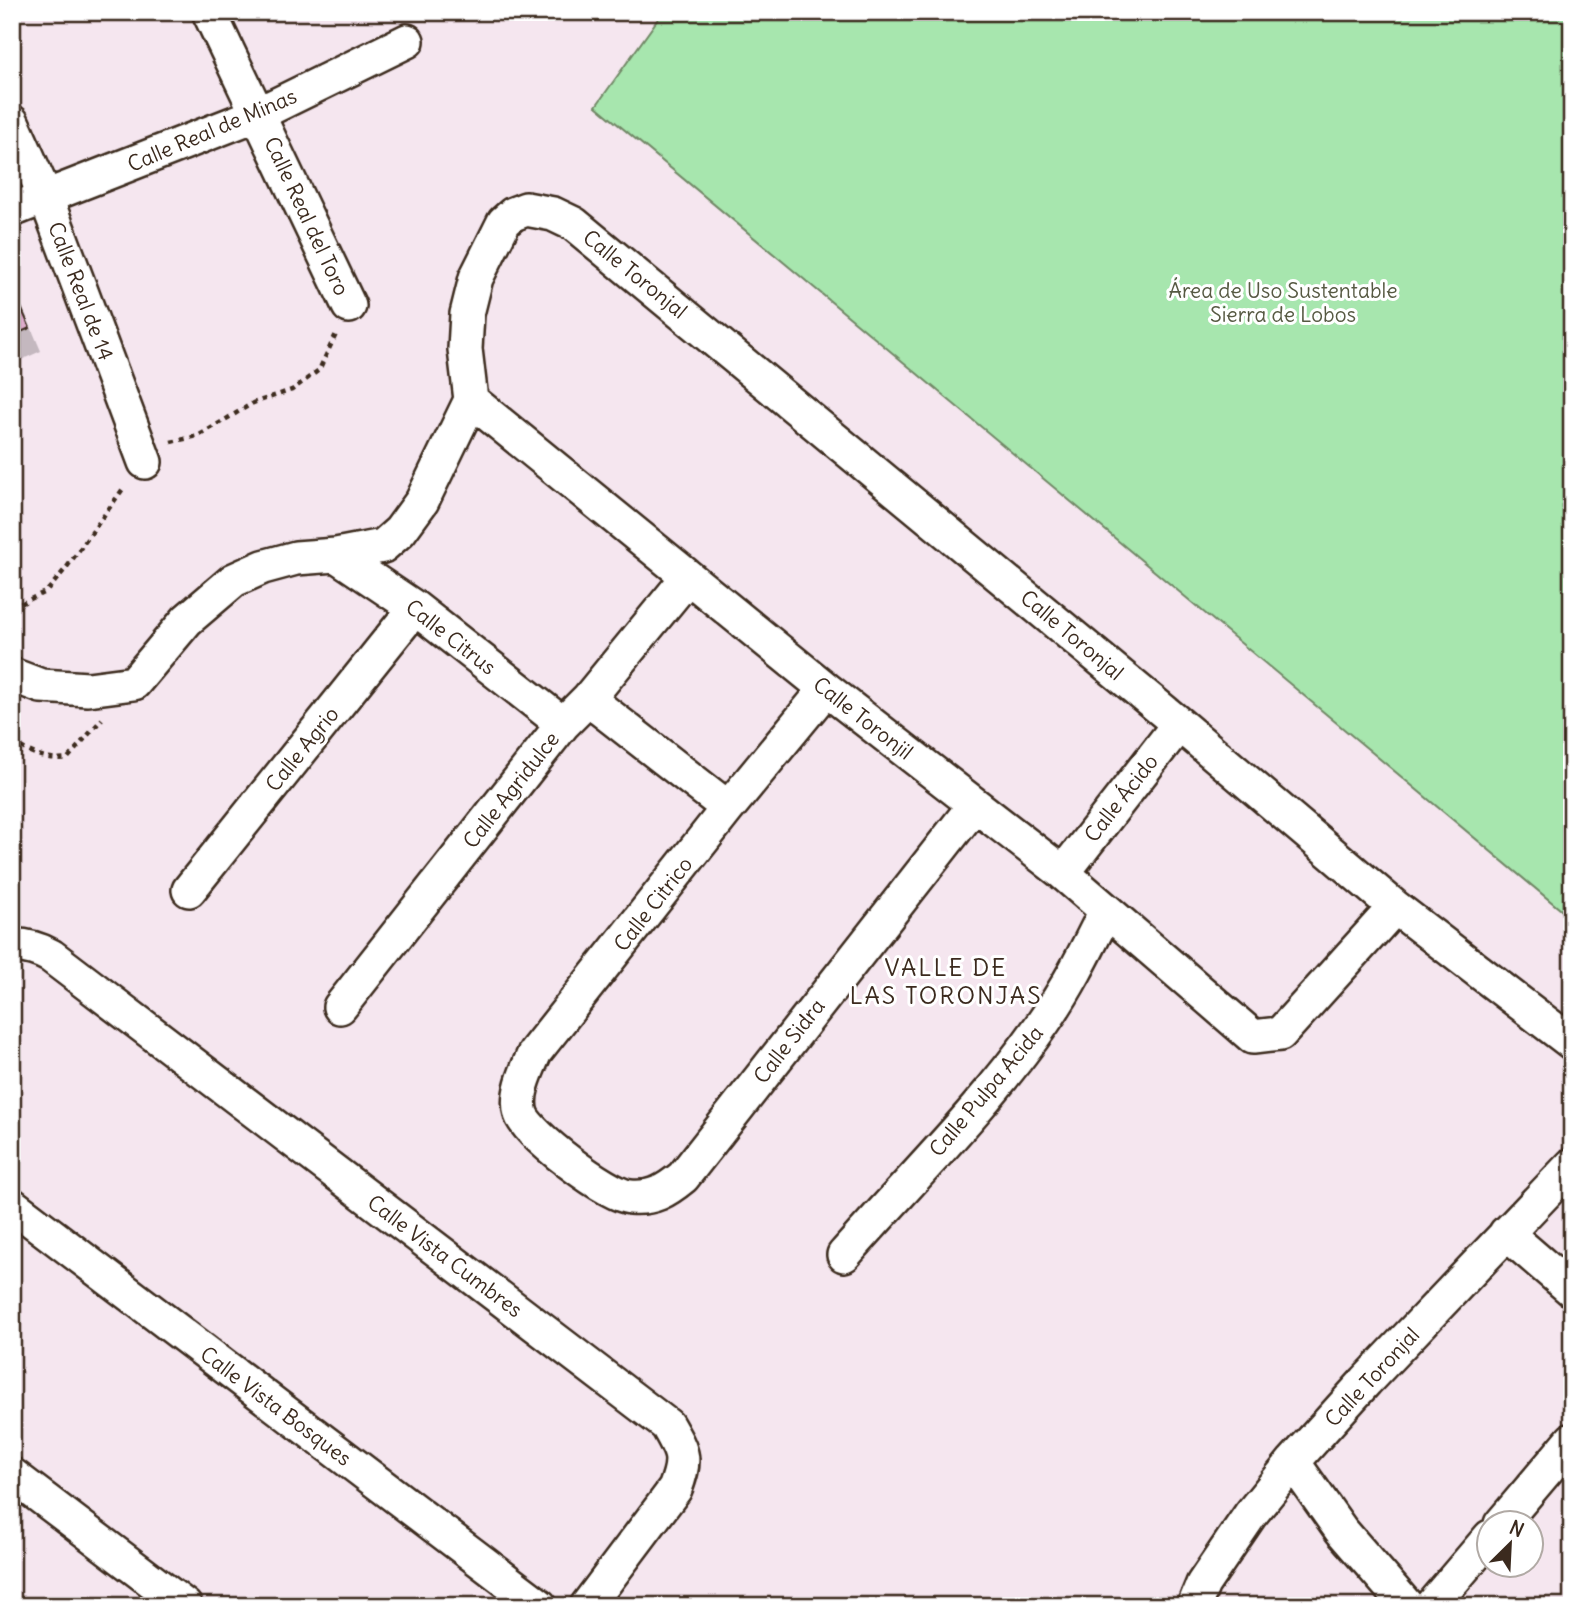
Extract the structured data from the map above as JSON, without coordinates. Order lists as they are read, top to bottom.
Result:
{
  "streets": {
    "street": [
      "Calle Real de Minas",
      "Calle Real del Toro",
      "Calle Toronjal",
      "Calle Real de 14",
      "Calle Citrus",
      "Calle Toronjil",
      "Calle Agrio",
      "Calle Agridulce",
      "Calle Ácido",
      "Calle Citrico",
      "Calle Sidra",
      "Calle Pulpa Acida",
      "Calle Vista Cumbres",
      "Calle Vista Bosques"
    ]
  },
  "crossings": [
    ["Calle Real de Minas", "Calle Real del Toro"],
    ["Calle Real de Minas", "Calle Real de 14"],
    ["Calle Toronjal", "Calle Toronjil"],
    ["Calle Toronjal", "Calle Ácido"],
    ["Calle Citrus", "Calle Agrio"],
    ["Calle Citrus", "Calle Agridulce"],
    ["Calle Toronjil", "Calle Agridulce"],
    ["Calle Toronjil", "Calle Ácido"],
    ["Calle Toronjil", "Calle Citrico"],
    ["Calle Toronjil", "Calle Sidra"],
    ["Calle Toronjil", "Calle Pulpa Acida"],
    ["Calle Citrico", "Calle Sidra"]
  ],
  "districts": ["VALLE DE LAS TORONJAS"],
  "parks": ["Área de Uso Sustentable Sierra de Lobos"],
  "north": "top right"
}
